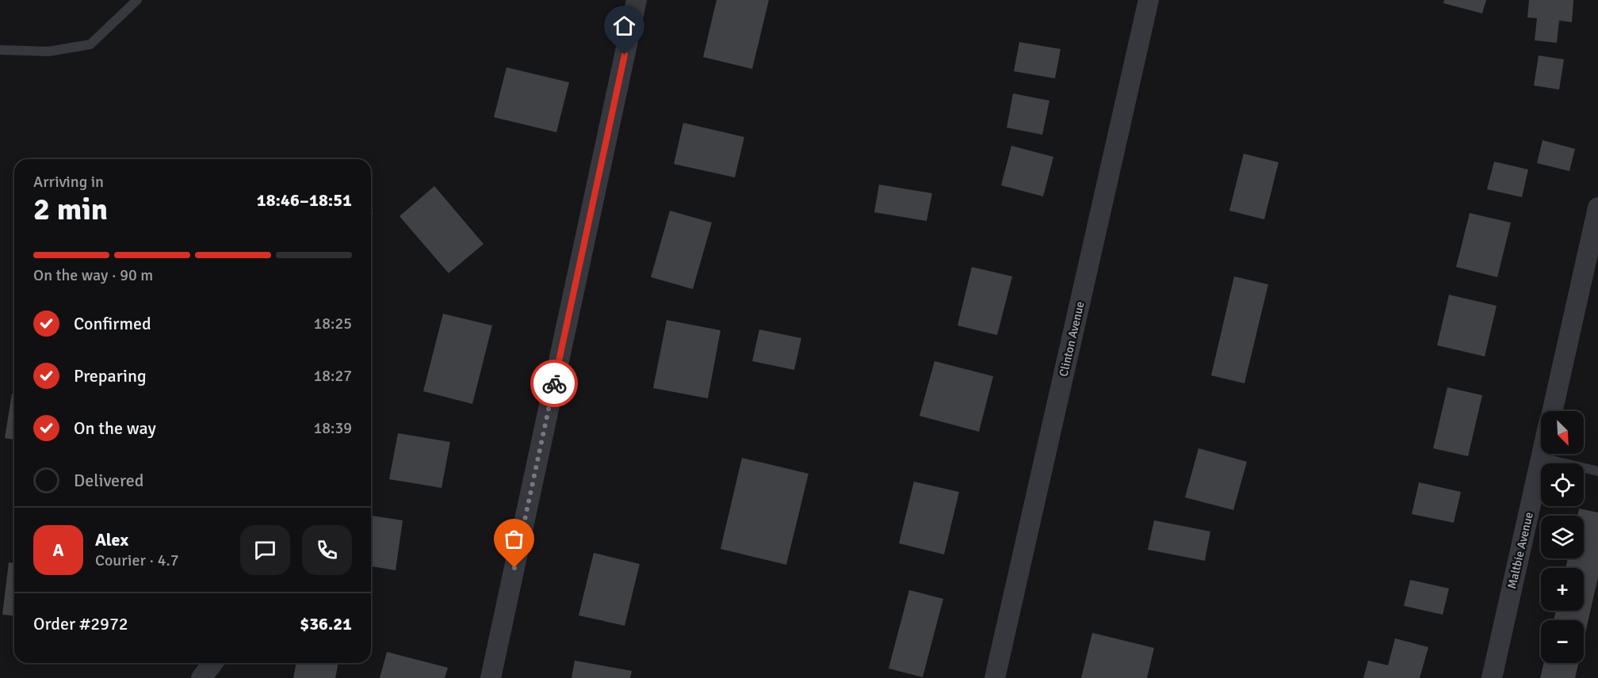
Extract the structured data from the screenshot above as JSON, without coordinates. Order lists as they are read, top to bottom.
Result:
{
  "streets": {
    "street": ["Clinton Avenue", "Maltbie Avenue"]
  },
  "north": "bottom right",
  "page": {
    "heading": ["2 min", "Arriving in", "18:46–18:51"],
    "panel": [
      "Alex",
      "Courier · 4.7",
      "Order #2972",
      "$36.21"
    ],
    "bar": "On the way · 90 m",
    "list": [
      ["Confirmed", "18:25"],
      ["Preparing", "18:27"],
      ["On the way", "18:39"],
      "Delivered"
    ],
    "map_buttons": ["+", "−"],
    "round": "A"
  }
}
